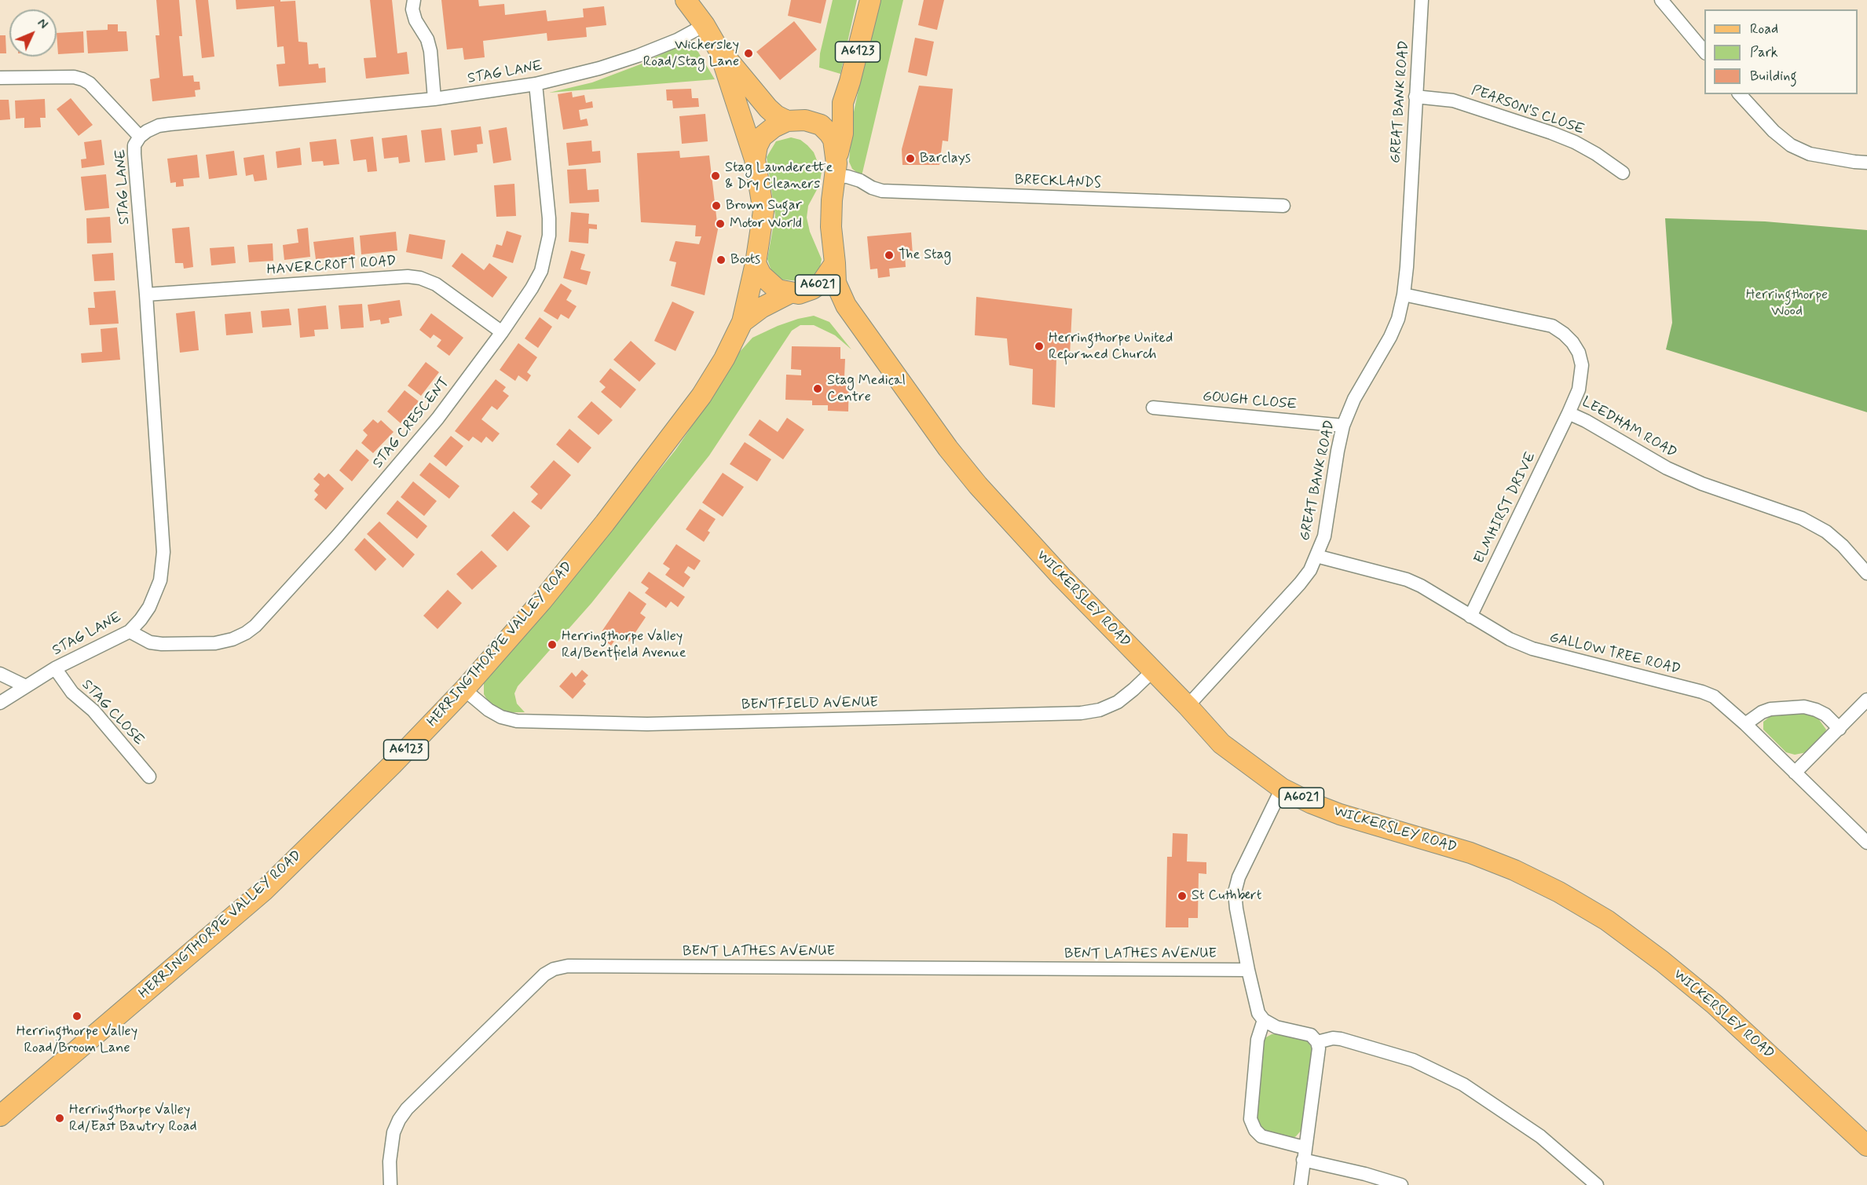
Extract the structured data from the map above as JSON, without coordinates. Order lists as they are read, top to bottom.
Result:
{
  "streets": {
    "main road": [
      "A6123",
      "A6021",
      "WICKERSLEY ROAD",
      "HERRINGTHORPE VALLEY ROAD"
    ],
    "street": [
      "STAG LANE",
      "GREAT BANK ROAD",
      "PEARSON'S CLOSE",
      "BRECKLANDS",
      "HAVERCROFT ROAD",
      "GOUGH CLOSE",
      "STAG CRESCENT",
      "LEEDHAM ROAD",
      "ELMHIRST DRIVE",
      "GALLOW TREE ROAD",
      "BENTFIELD AVENUE",
      "STAG CLOSE",
      "BENT LATHES AVENUE"
    ]
  },
  "crossings": [
    ["A6123", "BRECKLANDS"],
    ["A6123", "A6021"],
    ["STAG LANE", "HAVERCROFT ROAD"],
    ["STAG LANE", "A6021"],
    ["STAG LANE", "STAG CRESCENT"],
    ["STAG LANE", "STAG CLOSE"],
    ["GREAT BANK ROAD", "PEARSON'S CLOSE"],
    ["GREAT BANK ROAD", "GOUGH CLOSE"],
    ["GREAT BANK ROAD", "LEEDHAM ROAD"],
    ["GREAT BANK ROAD", "WICKERSLEY ROAD"],
    ["GREAT BANK ROAD", "GALLOW TREE ROAD"],
    ["BRECKLANDS", "A6021"],
    ["HAVERCROFT ROAD", "STAG CRESCENT"],
    ["A6021", "WICKERSLEY ROAD"],
    ["A6021", "HERRINGTHORPE VALLEY ROAD"],
    ["LEEDHAM ROAD", "ELMHIRST DRIVE"],
    ["ELMHIRST DRIVE", "GALLOW TREE ROAD"],
    ["WICKERSLEY ROAD", "BENTFIELD AVENUE"],
    ["HERRINGTHORPE VALLEY ROAD", "BENTFIELD AVENUE"]
  ],
  "parks": ["Herringthorpe Wood"],
  "places": [
    "Wickersley Road/Stag Lane",
    "Barclays",
    "Stag Launderette & Dry Cleaners",
    "Brown Sugar",
    "Motor World",
    "The Stag",
    "Boots",
    "Herringthorpe United Reformed Church",
    "Stag Medical Centre",
    "Herringthorpe Valley Rd/Bentfield Avenue",
    "St Cuthbert",
    "Herringthorpe Valley Road/Broom Lane",
    "Herringthorpe Valley Rd/East Bawtry Road"
  ],
  "legend": ["Road", "Park", "Building"],
  "north": "top right"
}
